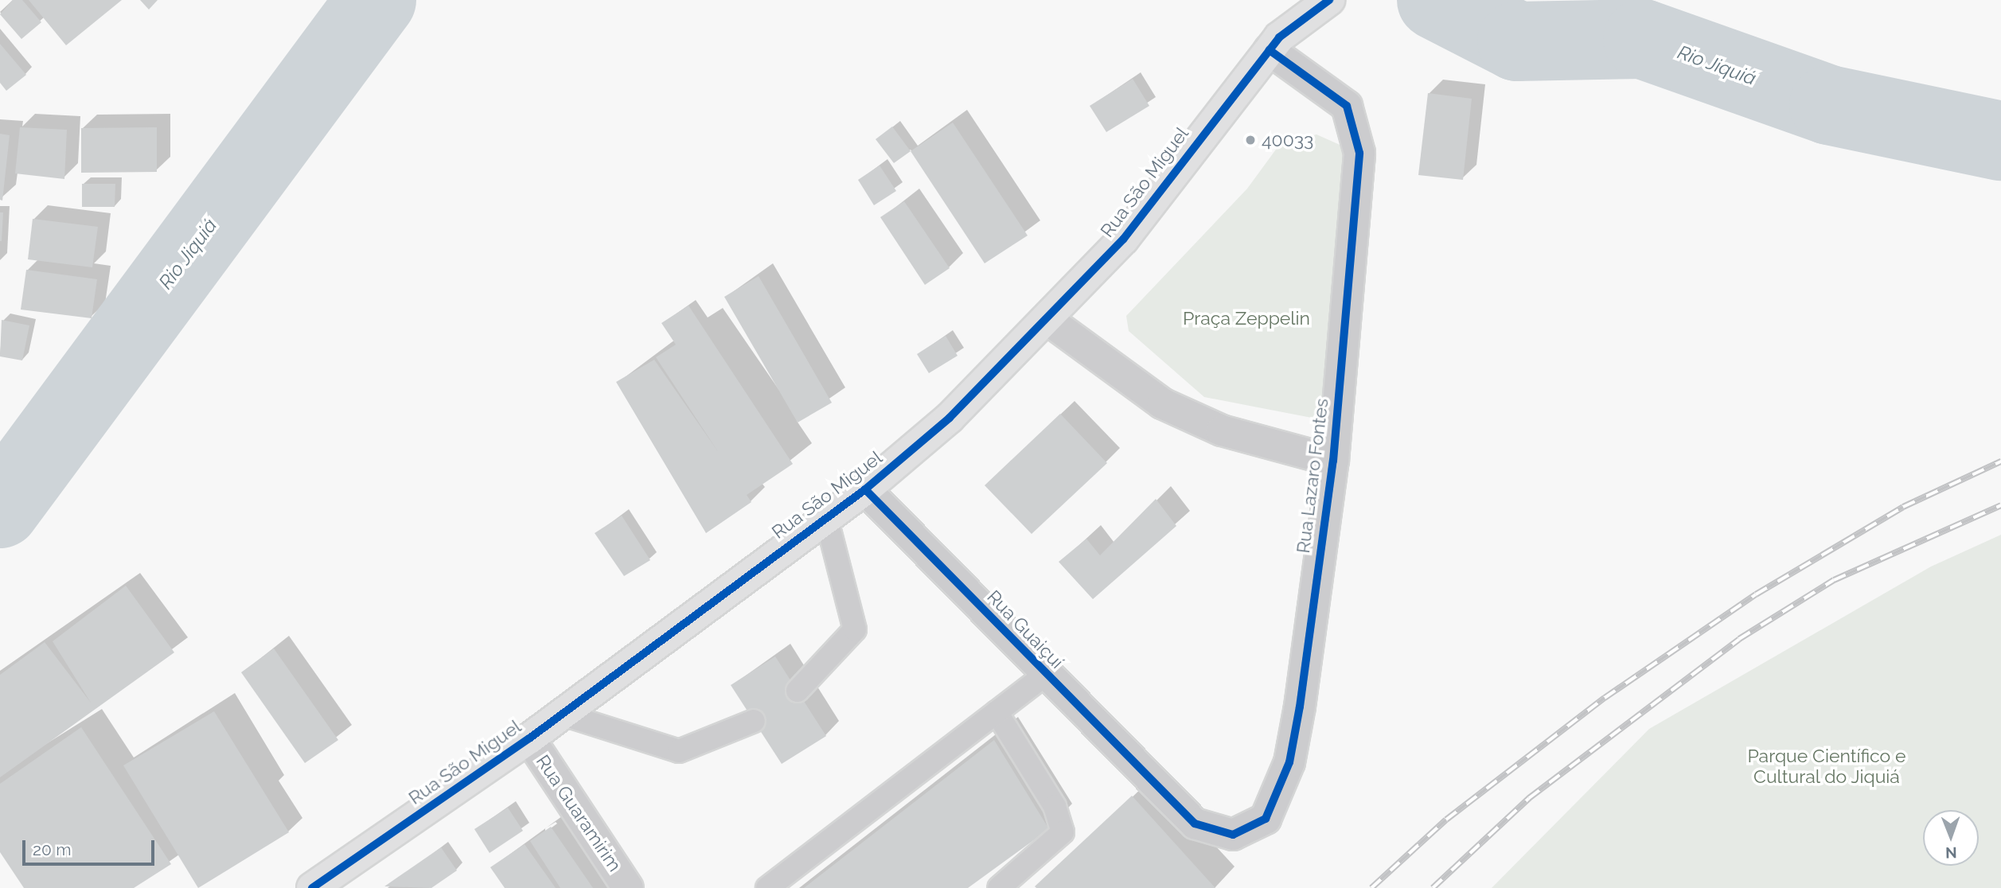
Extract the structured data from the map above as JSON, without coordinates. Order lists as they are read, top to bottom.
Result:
{
  "streets": {
    "main road": ["Rua São Miguel"],
    "street": ["Rua Lazaro Fontes", "Rua Guaiçuí", "Rua Guaramirim"]
  },
  "crossings": [
    ["Rua São Miguel", "Rua Lazaro Fontes"],
    ["Rua São Miguel", "Rua Guaiçuí"],
    ["Rua São Miguel", "Rua Guaramirim"],
    ["Rua Lazaro Fontes", "Rua Guaiçuí"]
  ],
  "water": ["Rio Jiquiá"],
  "parks": ["Praça Zeppelin", "Parque Científico e Cultural do Jiquiá"],
  "places": ["40033"],
  "scale_bar": "20 m",
  "north": "bottom"
}
